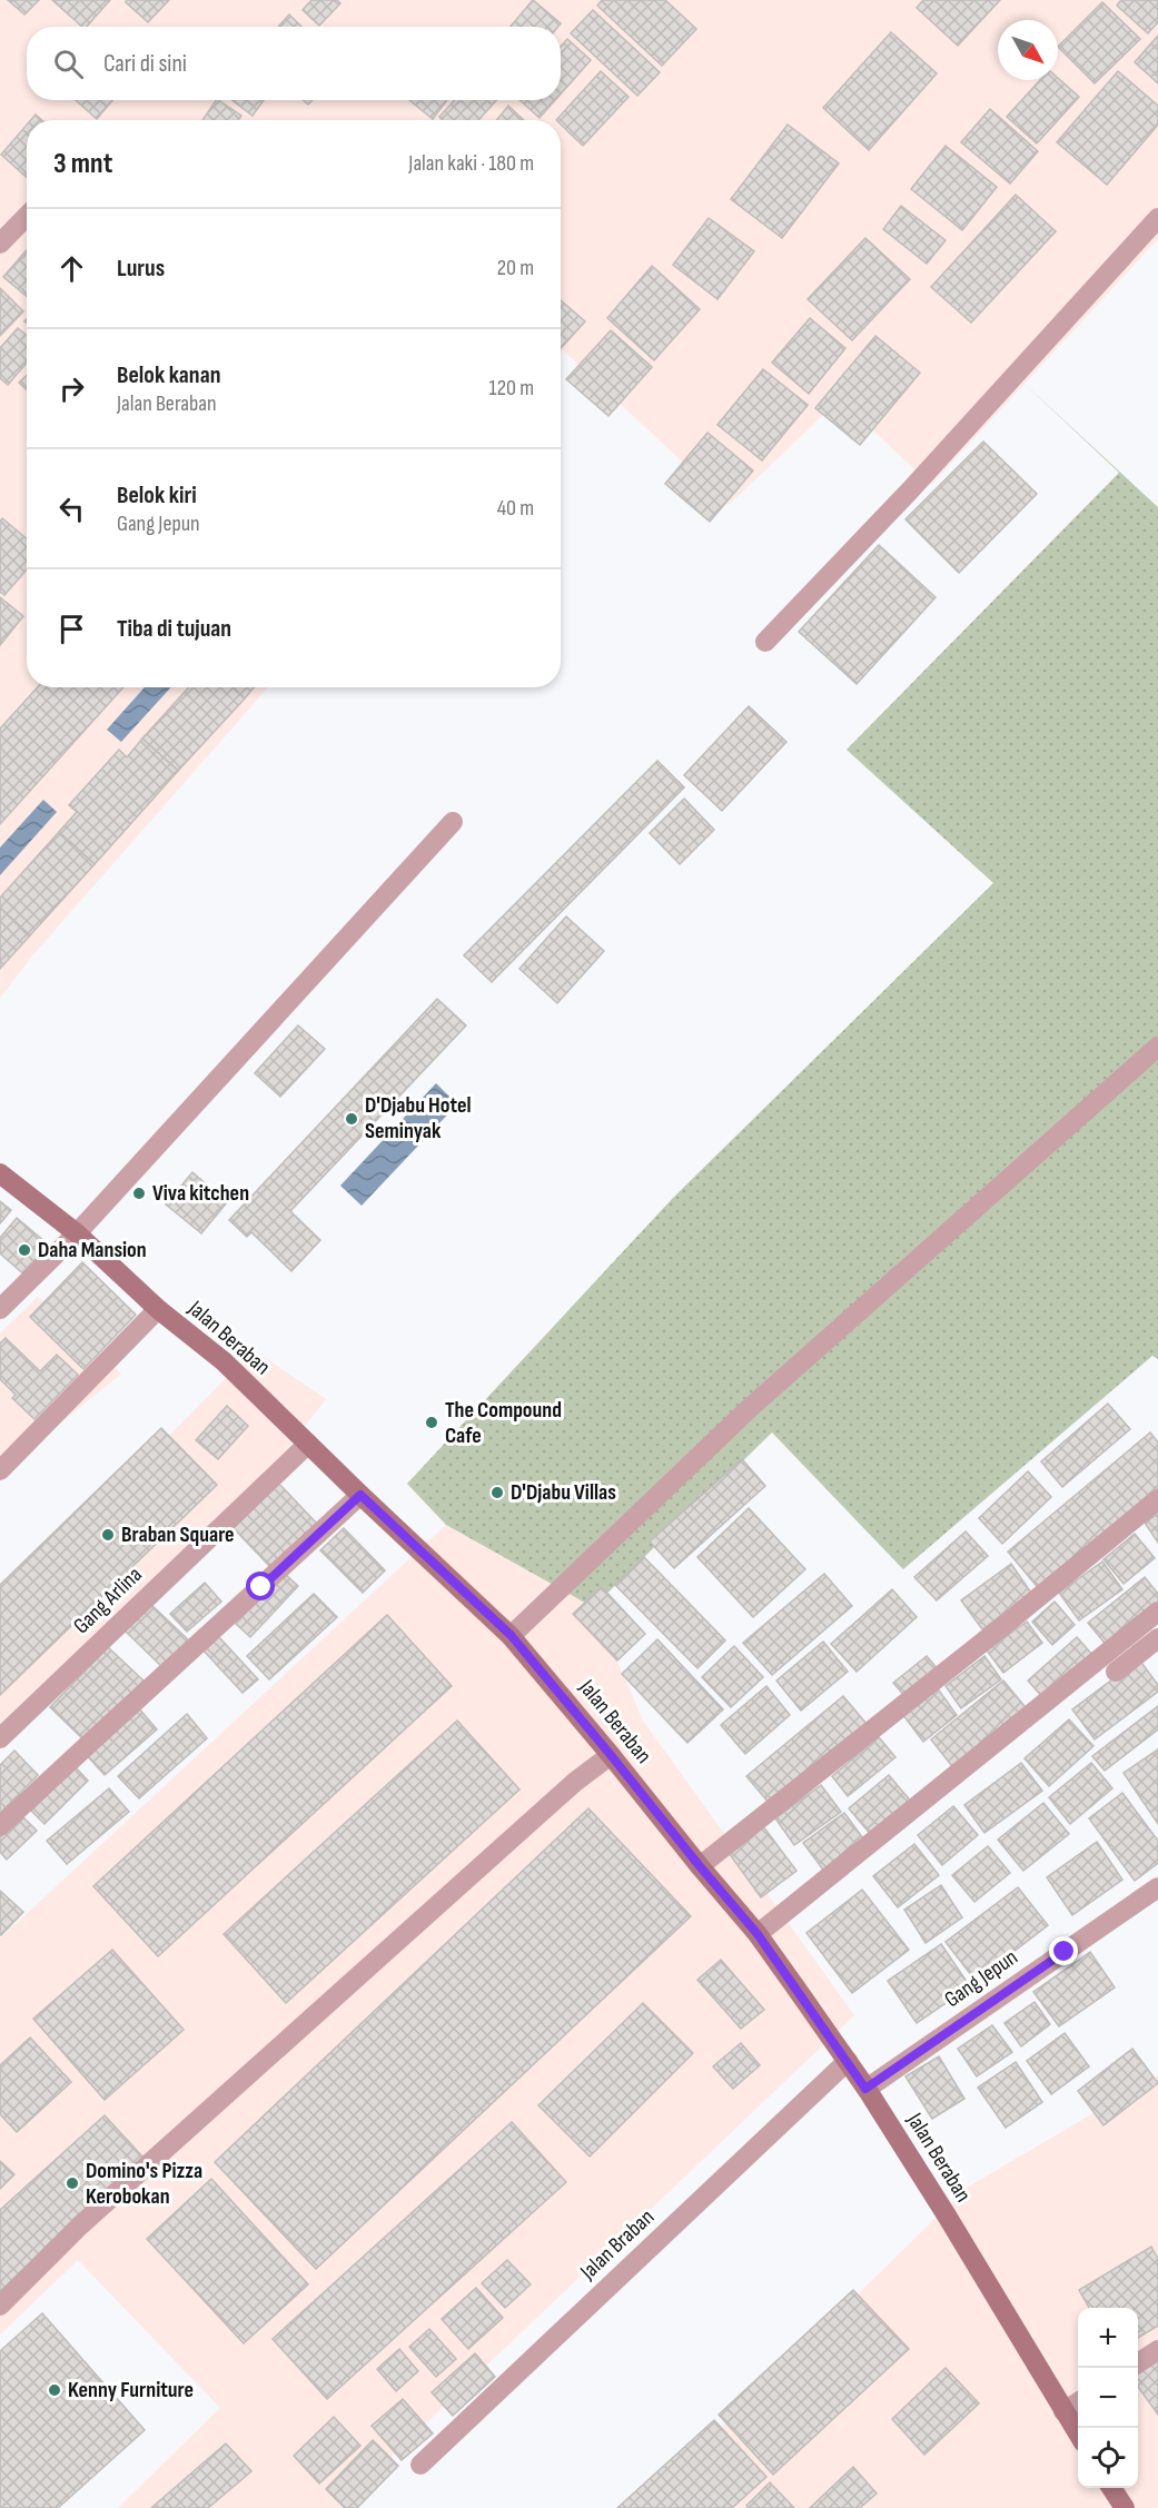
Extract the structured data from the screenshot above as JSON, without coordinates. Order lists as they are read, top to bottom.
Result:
{
  "streets": {
    "street": [
      "Jalan Beraban",
      "Gang Arlina",
      "Gang Jepun",
      "Jalan Braban"
    ]
  },
  "crossings": [
    ["Jalan Beraban", "Gang Arlina"],
    ["Jalan Beraban", "Gang Jepun"],
    ["Jalan Beraban", "Jalan Braban"]
  ],
  "places": [
    "D'Djabu Hotel Seminyak",
    "Viva kitchen",
    "Daha Mansion",
    "The Compound Cafe",
    "D'Djabu Villas",
    "Braban Square",
    "Domino's Pizza Kerobokan",
    "Kenny Furniture"
  ],
  "north": "bottom right",
  "page": {
    "search": "Cari di sini",
    "heading": ["3 mnt", "Jalan kaki · 180 m"],
    "list": [
      ["Lurus", "20 m"],
      ["Belok kanan", "Jalan Beraban", "120 m"],
      ["Belok kiri", "Gang Jepun", "40 m"],
      "Tiba di tujuan"
    ],
    "map_buttons": ["+", "−"]
  }
}
